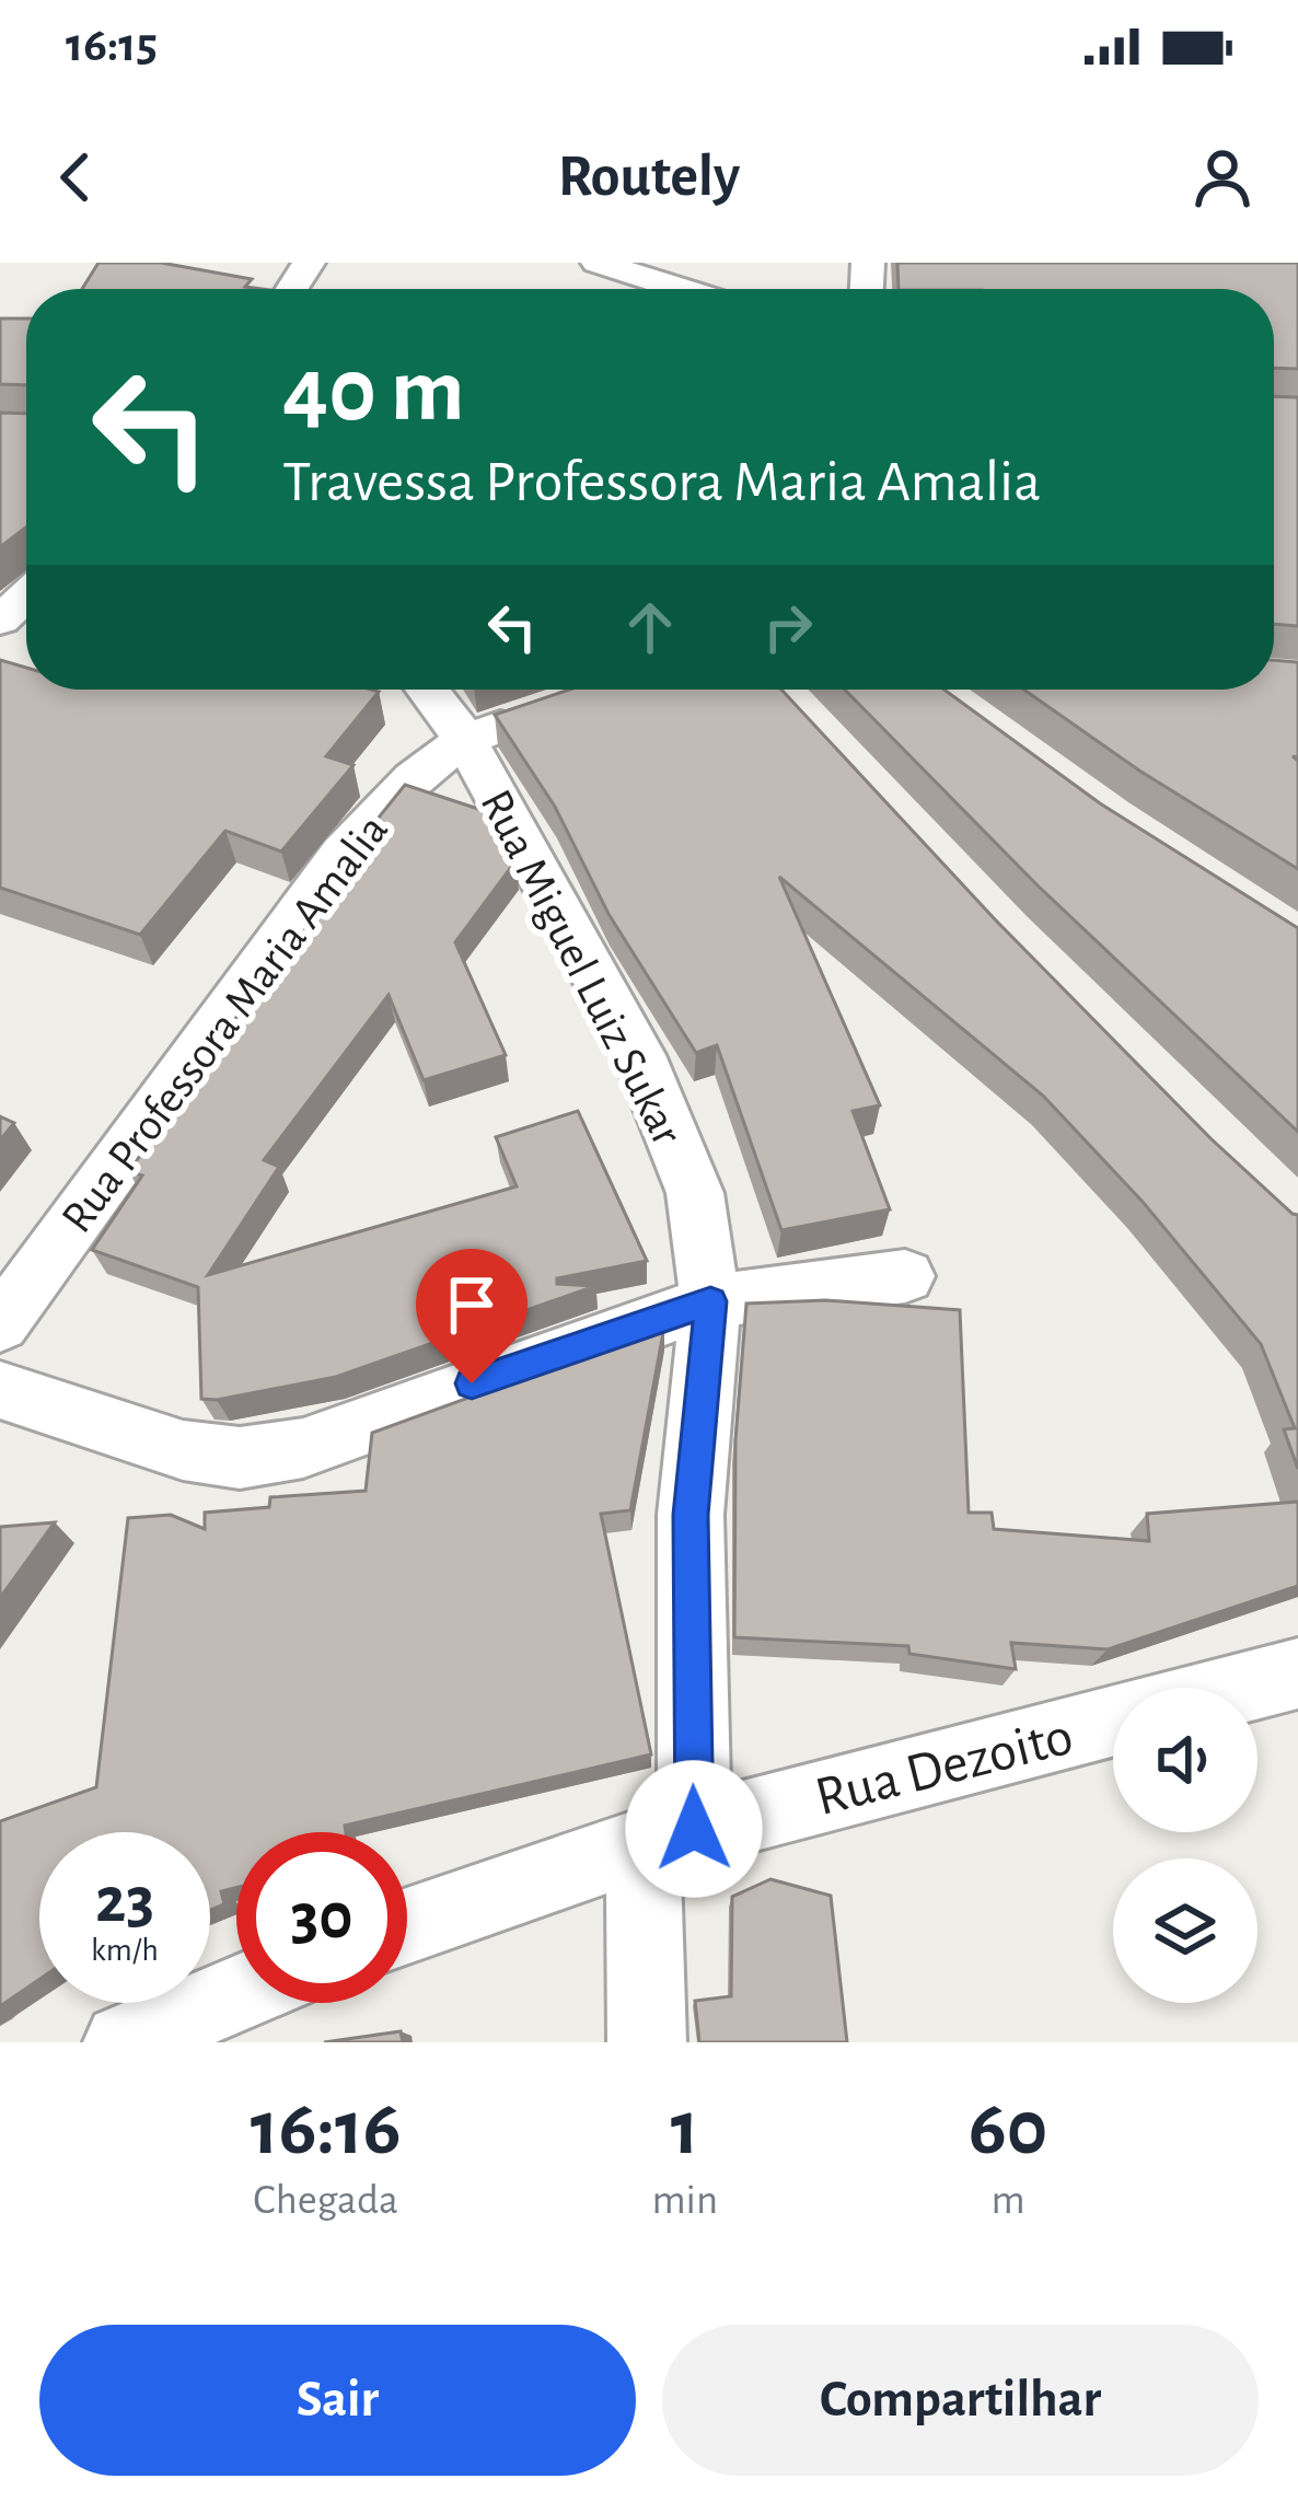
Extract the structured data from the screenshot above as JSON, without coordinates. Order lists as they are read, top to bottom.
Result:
{
  "streets": {
    "street": ["Rua Miguel Luiz Sukar", "Rua Professora Maria Amalia", "Rua Dezoito"]
  },
  "crossings": [
    ["Rua Miguel Luiz Sukar", "Rua Professora Maria Amalia"],
    ["Rua Miguel Luiz Sukar", "Rua Dezoito"]
  ],
  "page": {
    "status": "16:15",
    "header": "Routely",
    "turn": ["40 m", "Travessa Professora Maria Amalia"],
    "speed": "23 km/h",
    "limit": "30",
    "eta": [
      "16:16",
      "Chegada",
      "1",
      "min",
      "60",
      "m"
    ],
    "buttons": ["Sair", "Compartilhar"]
  }
}
